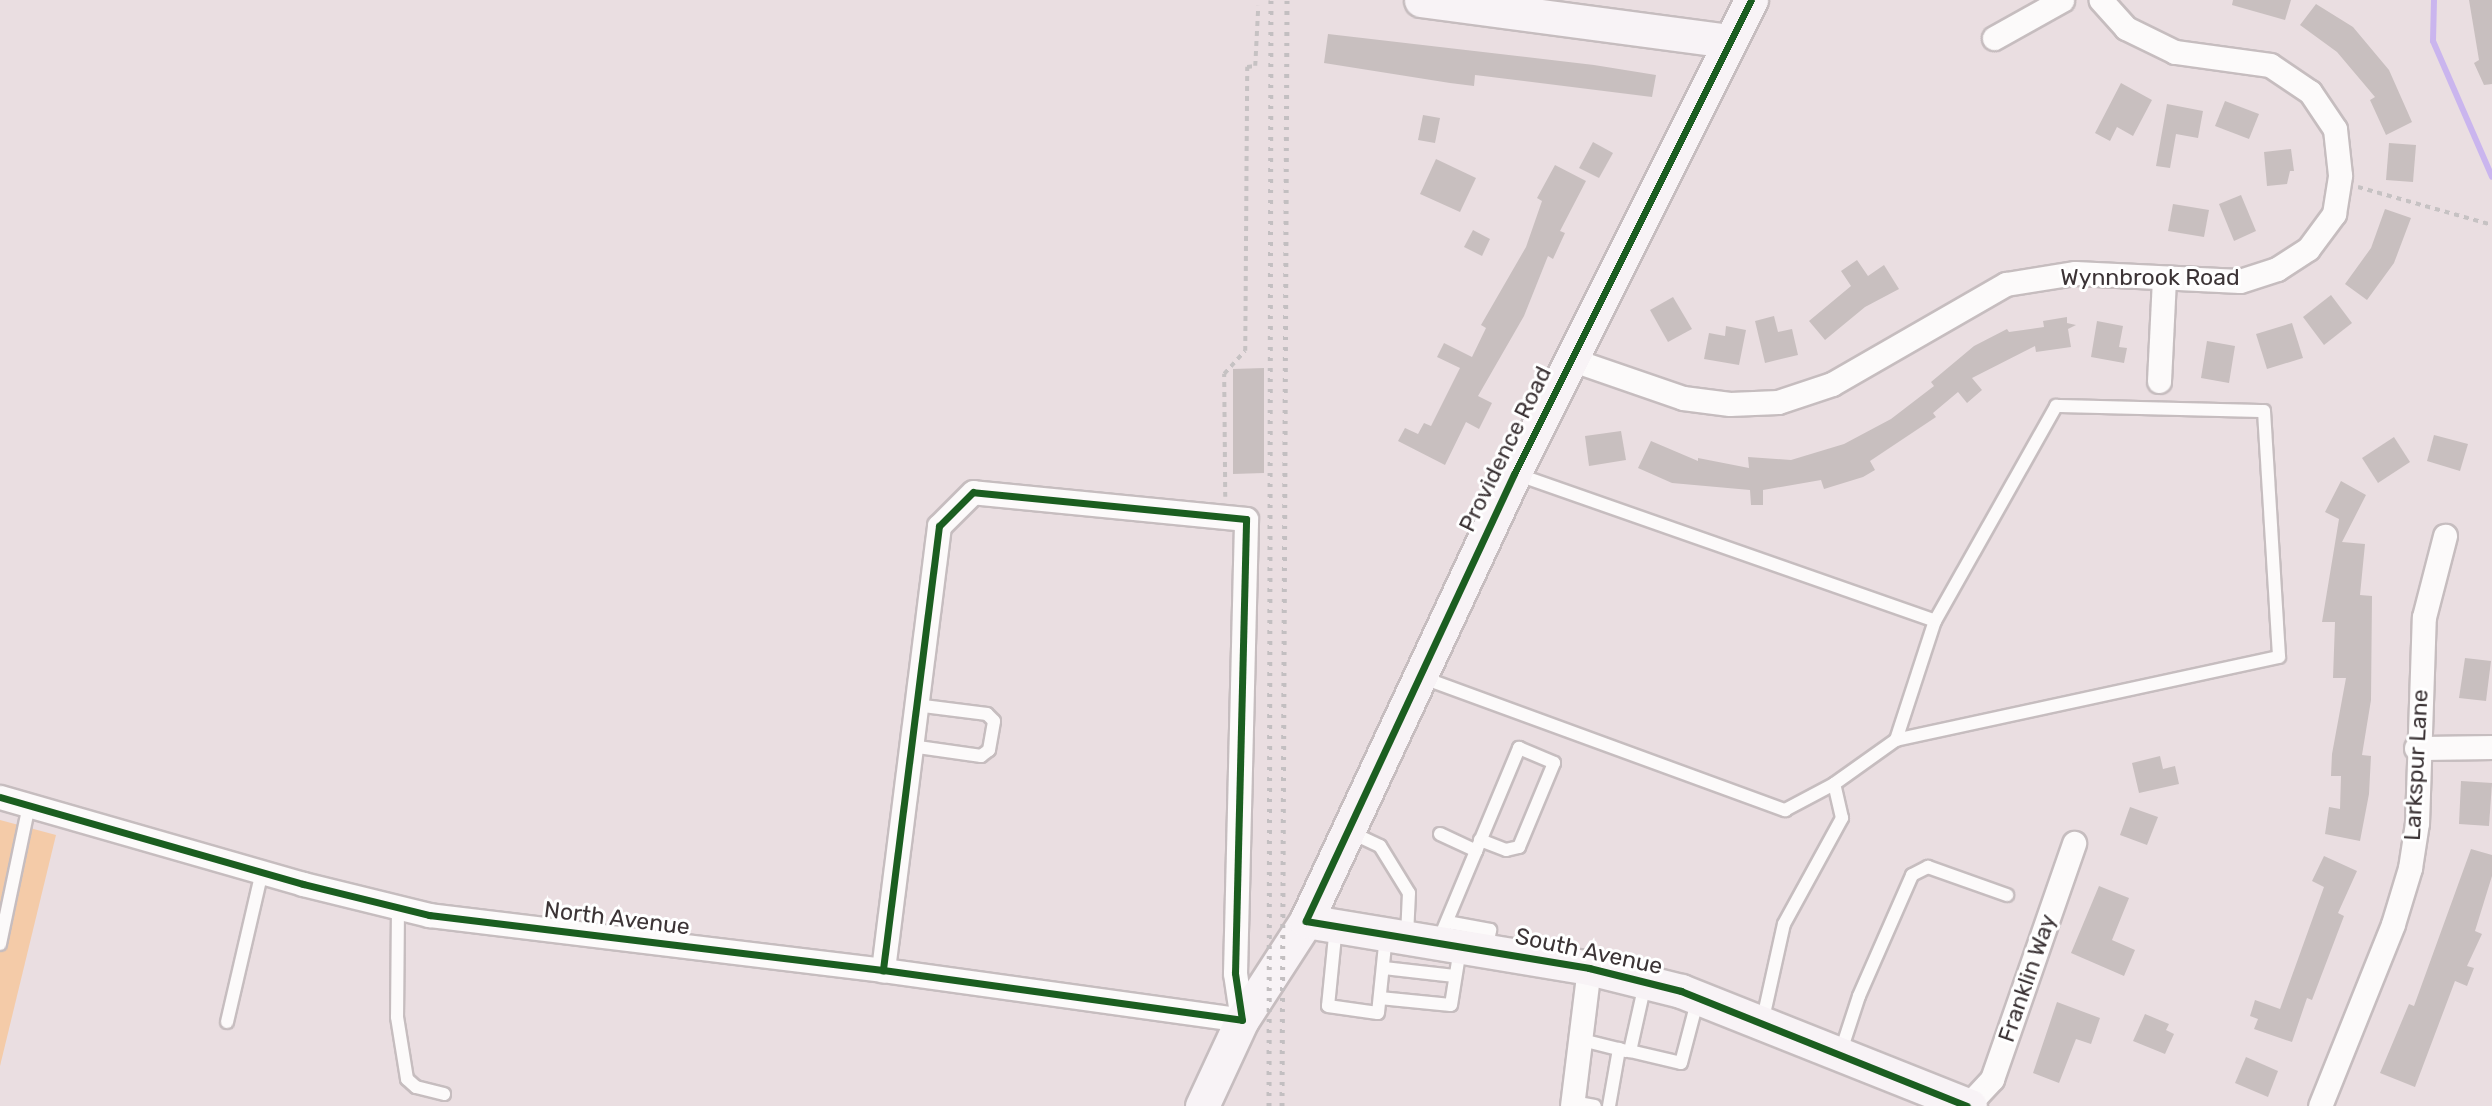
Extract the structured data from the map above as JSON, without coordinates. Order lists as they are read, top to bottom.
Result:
{
  "streets": {
    "street": [
      "Wynnbrook Road",
      "Providence Road",
      "Larkspur Lane",
      "North Avenue",
      "South Avenue",
      "Franklin Way"
    ]
  },
  "crossings": [
    ["Wynnbrook Road", "Providence Road"],
    ["Providence Road", "North Avenue"],
    ["Providence Road", "South Avenue"],
    ["South Avenue", "Franklin Way"]
  ]
}
